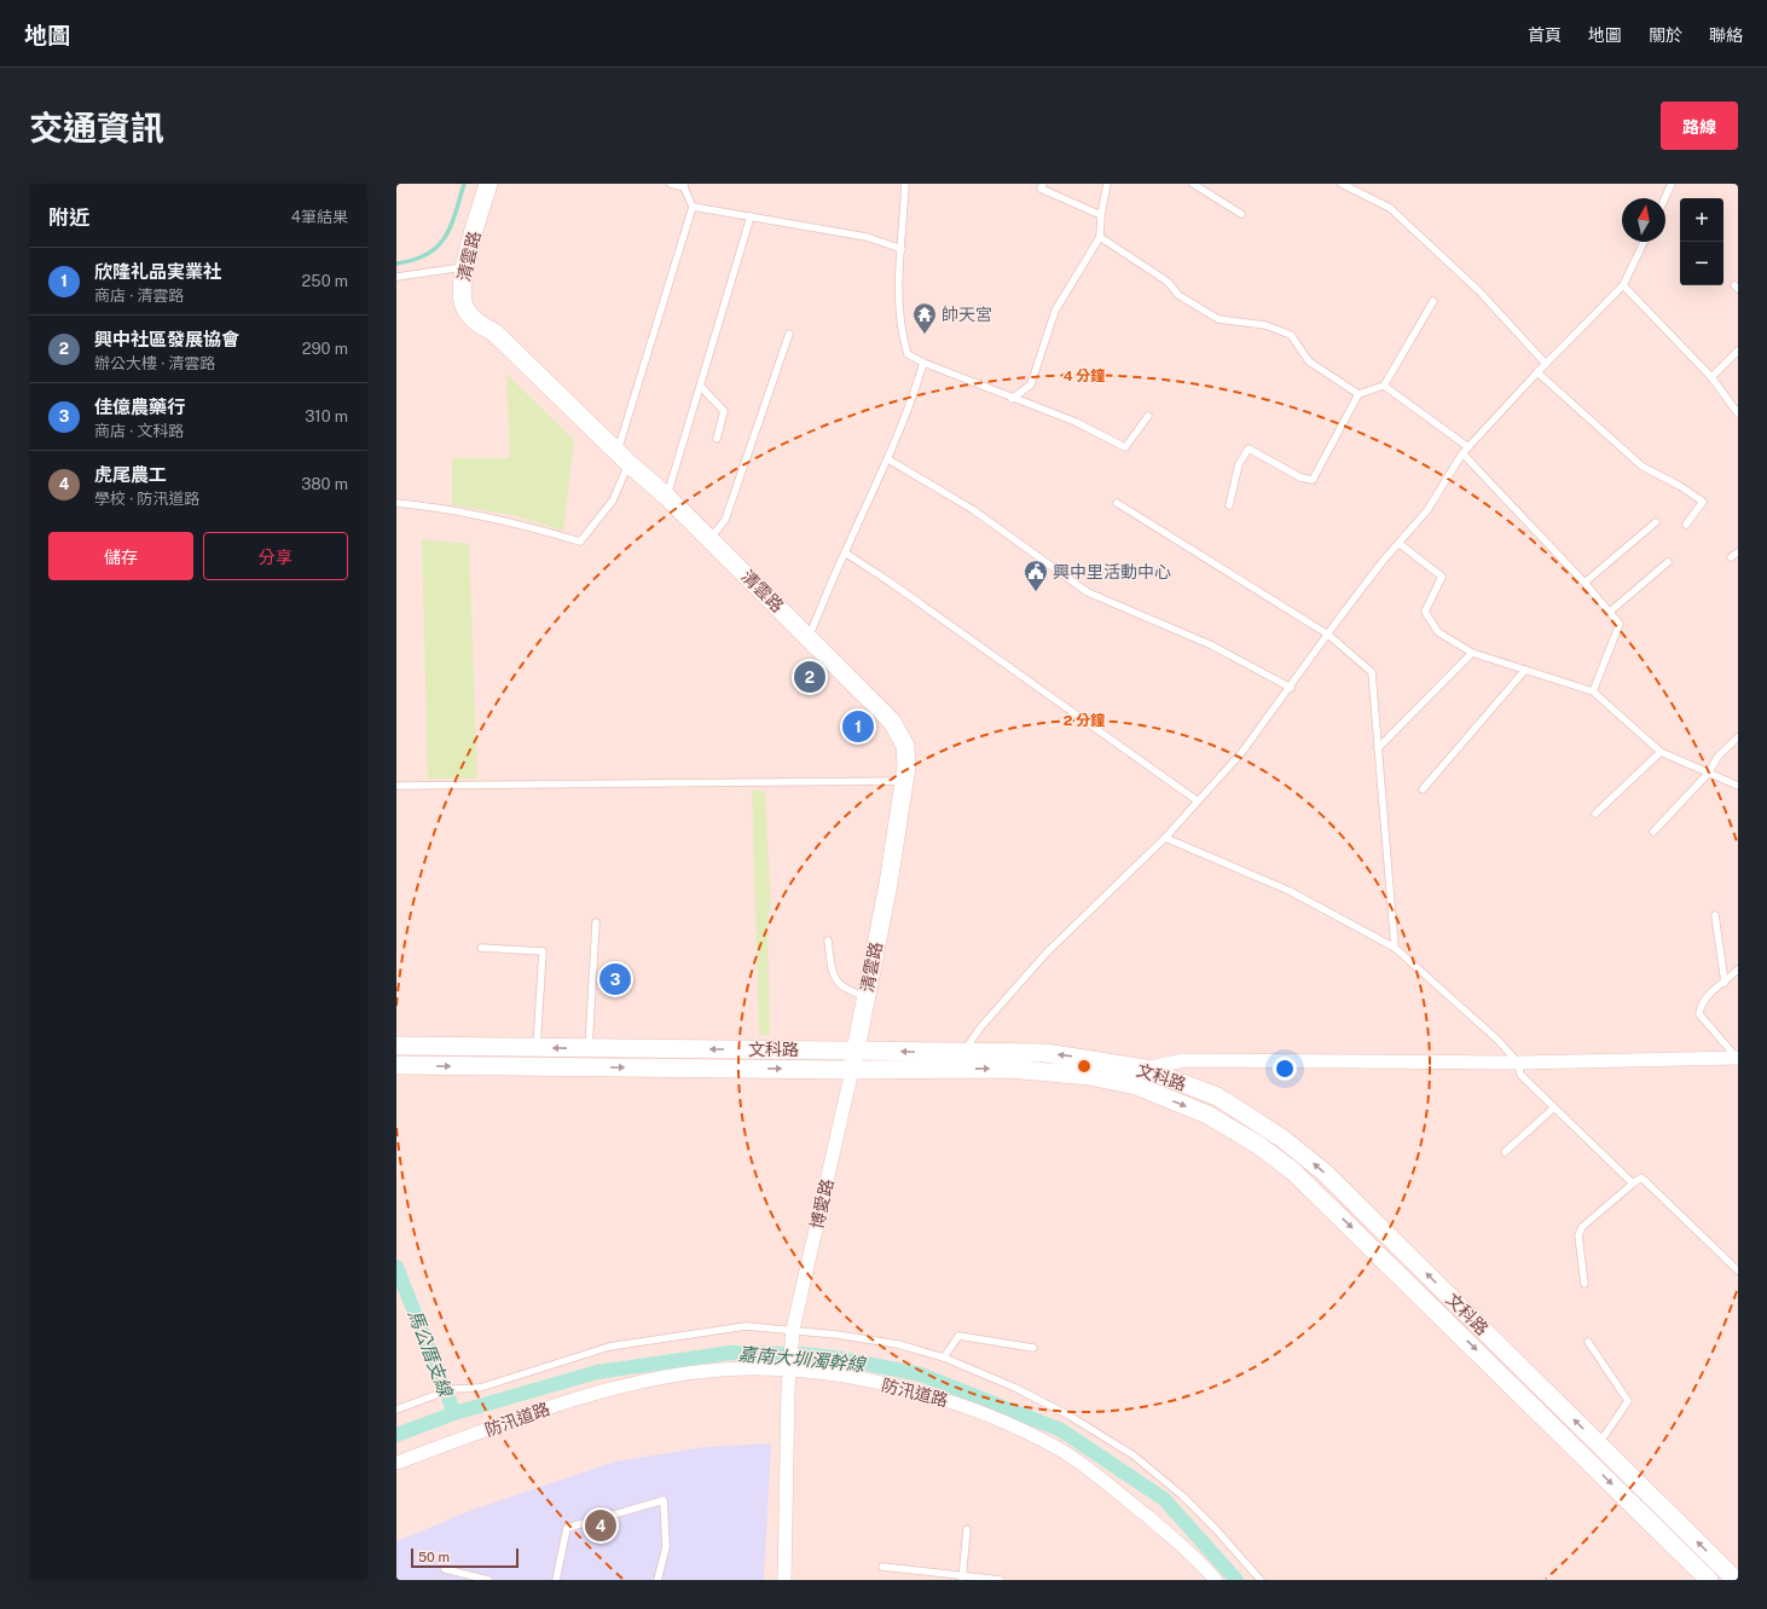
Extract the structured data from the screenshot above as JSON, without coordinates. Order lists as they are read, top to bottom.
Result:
{
  "streets": {
    "main road": ["清雲路", "文科路"],
    "street": ["博愛路", "防汛道路"]
  },
  "crossings": [
    ["清雲路", "文科路"],
    ["清雲路", "博愛路"],
    ["文科路", "博愛路"],
    ["博愛路", "防汛道路"]
  ],
  "water": ["馬公厝支線", "嘉南大圳濁幹線"],
  "places": {
    "temple": ["帥天宮"],
    "public building": ["興中里活動中心"]
  },
  "scale_bar": "50 m",
  "north": "top",
  "page": {
    "header": "地圖",
    "nav": [
      "首頁",
      "地圖",
      "關於",
      "聯絡"
    ],
    "title": "交通資訊",
    "buttons": [
      "路線",
      ["儲存", "分享"]
    ],
    "heading": ["附近", "4筆結果"],
    "map_buttons": ["+", "−"],
    "list": [
      {
        "mark": "1",
        "name": "欣隆礼品実業社",
        "note": "商店 · 清雲路",
        "value": "250 m"
      },
      {
        "mark": "2",
        "name": "興中社區發展協會",
        "note": "辦公大樓 · 清雲路",
        "value": "290 m"
      },
      {
        "mark": "3",
        "name": "佳億農藥行",
        "note": "商店 · 文科路",
        "value": "310 m"
      },
      {
        "mark": "4",
        "name": "虎尾農工",
        "note": "學校 · 防汛道路",
        "value": "380 m"
      }
    ],
    "pins": [
      "2",
      "1",
      "3",
      "4"
    ],
    "scale": "50 m"
  },
  "rings": ["4 分鐘", "2 分鐘"]
}
